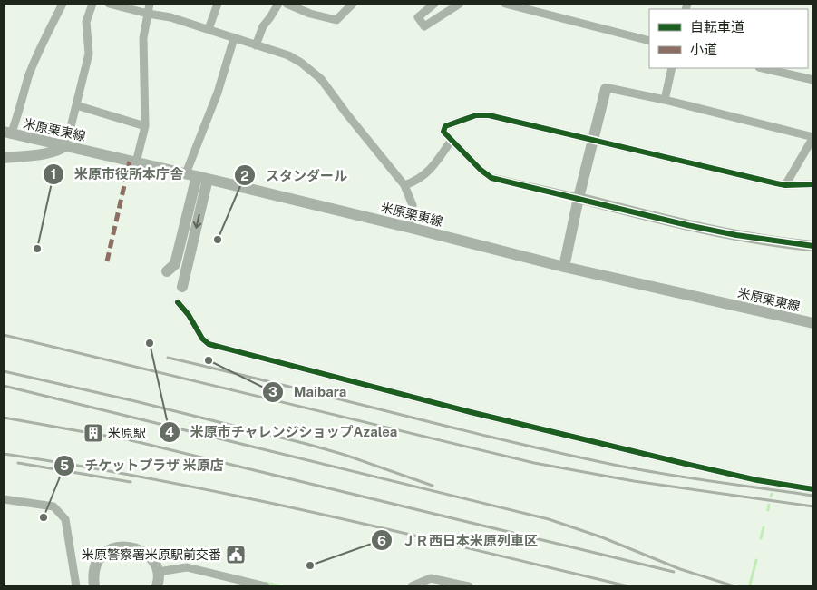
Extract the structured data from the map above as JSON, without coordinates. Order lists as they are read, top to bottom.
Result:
{
  "streets": {
    "main road": ["米原栗東線"]
  },
  "places": {
    "other": [
      "スタンダール",
      "米原市役所本庁舎",
      "米原市チャレンジショップAzalea",
      "Maibara",
      "チケットプラザ 米原店",
      "ＪＲ西日本米原列車区"
    ],
    "building": ["米原駅"],
    "public building": ["米原警察署米原駅前交番"]
  },
  "legend": ["自転車道", "小道"]
}
